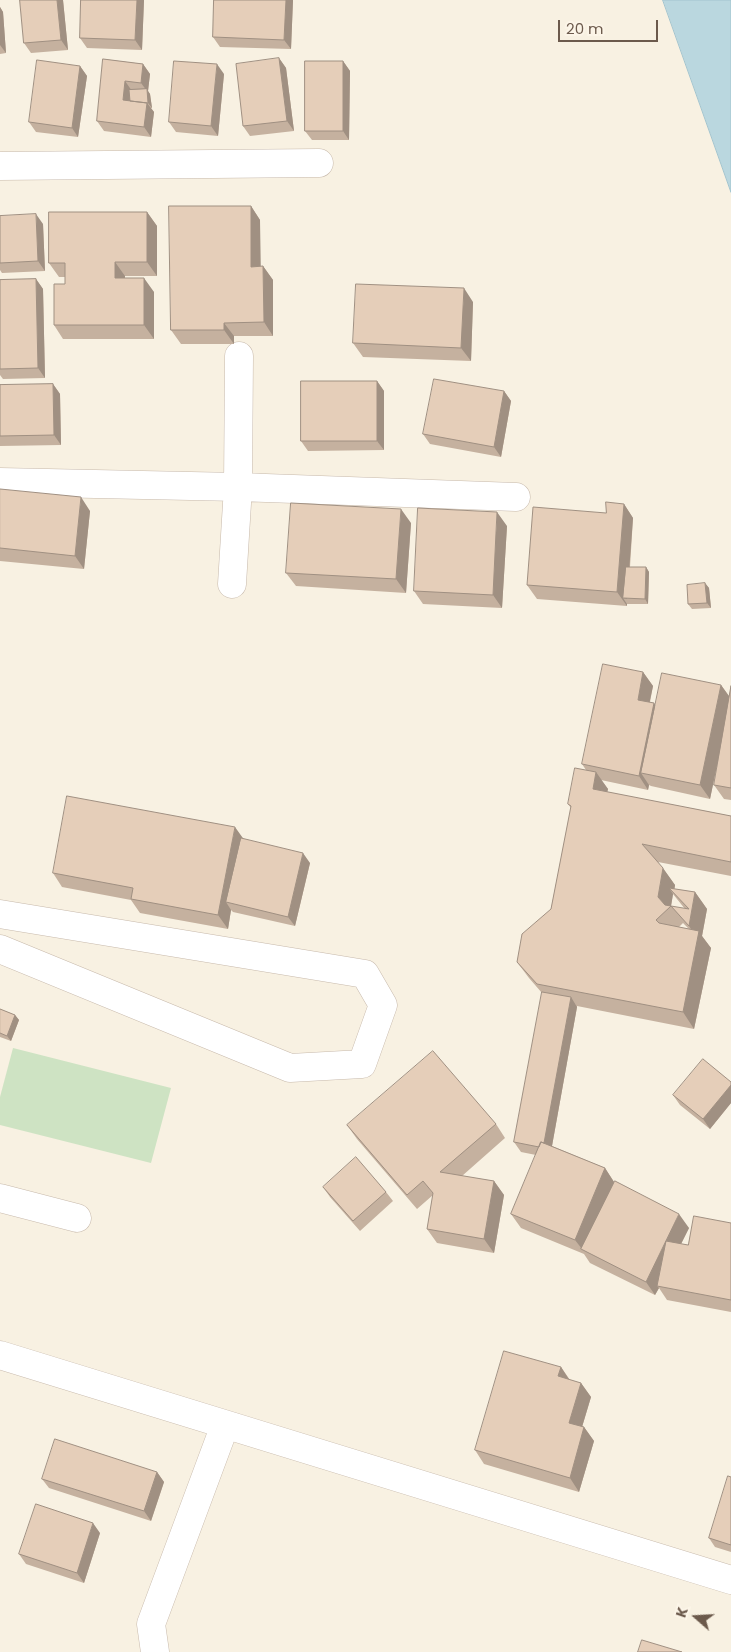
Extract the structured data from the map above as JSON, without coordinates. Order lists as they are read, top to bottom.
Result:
{
  "scale_bar": "20 m",
  "north": "left"
}
